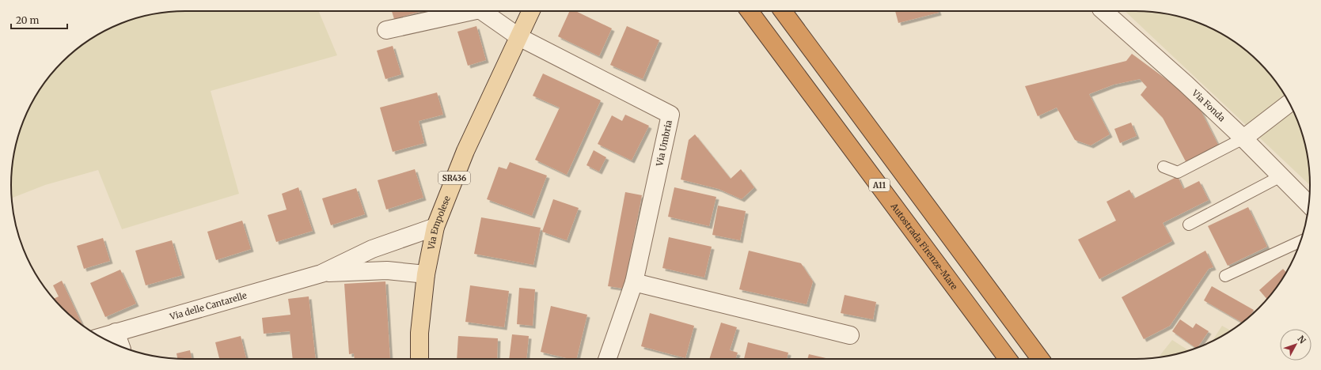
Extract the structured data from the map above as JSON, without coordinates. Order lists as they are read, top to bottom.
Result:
{
  "streets": {
    "highway": ["A11", "Autostrada Firenze-Mare"],
    "main road": ["SR436", "Via Empolese"],
    "street": ["Via Fonda", "Via Umbria", "Via delle Cantarelle"]
  },
  "crossings": [
    ["Via Umbria", "Via Empolese"]
  ],
  "scale_bar": "20 m",
  "north": "top right"
}
